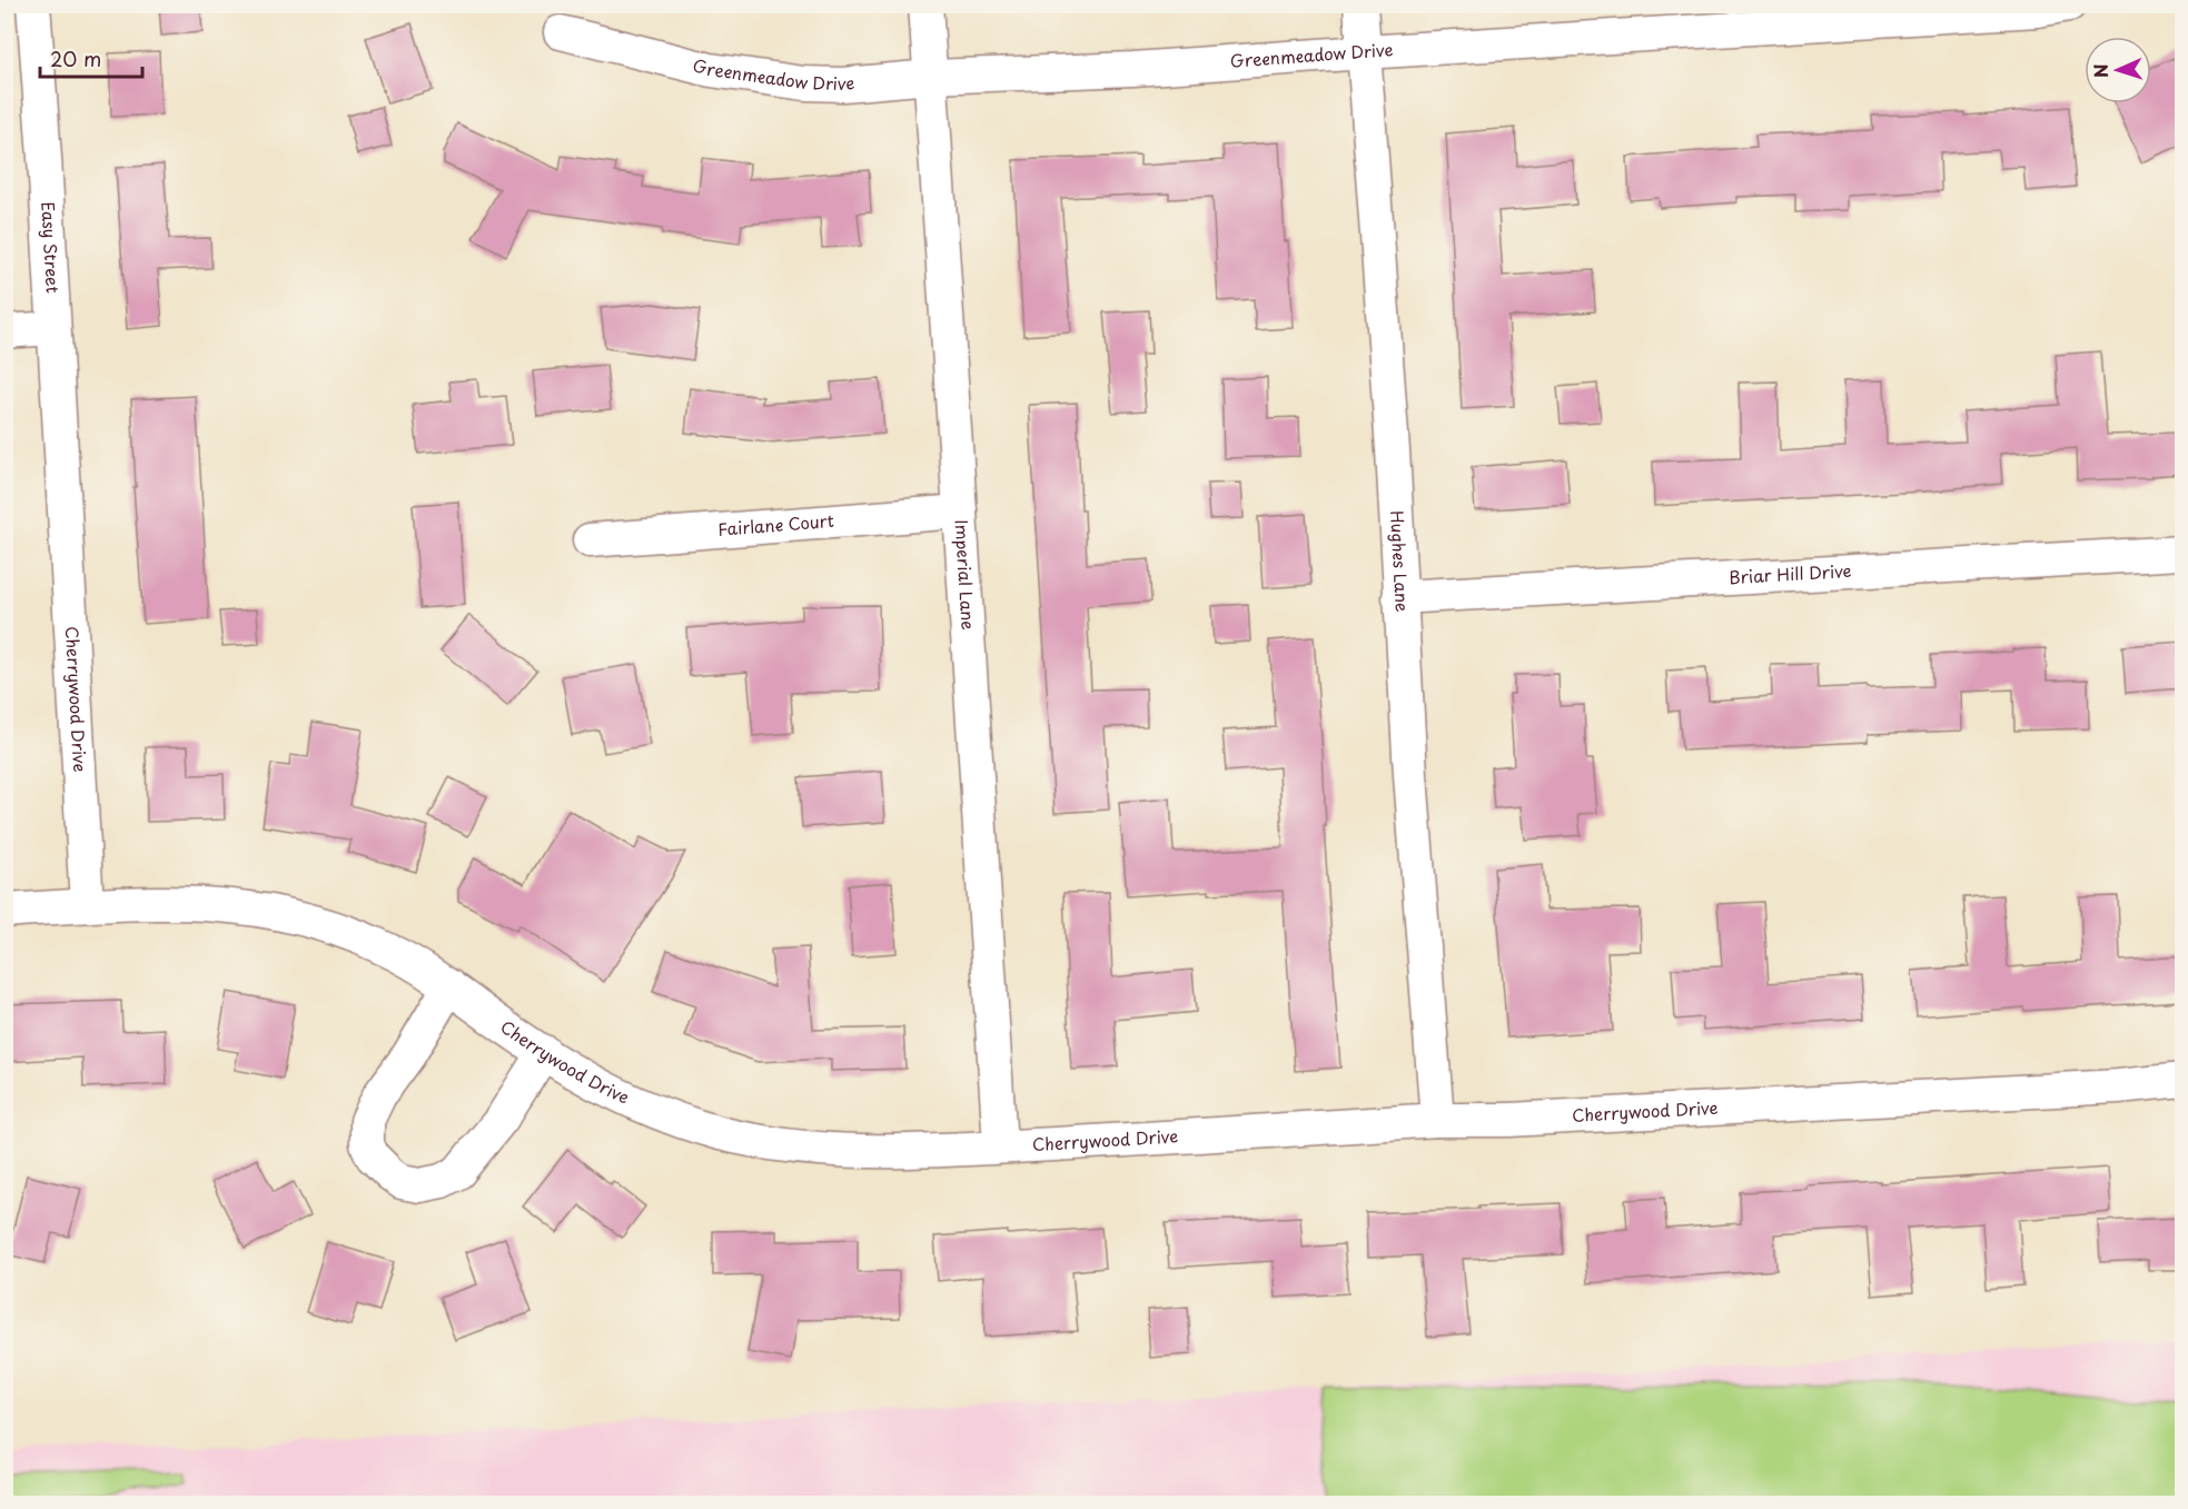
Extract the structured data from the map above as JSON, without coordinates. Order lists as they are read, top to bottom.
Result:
{
  "streets": {
    "street": [
      "Greenmeadow Drive",
      "Easy Street",
      "Fairlane Court",
      "Hughes Lane",
      "Briar Hill Drive",
      "Imperial Lane",
      "Cherrywood Drive"
    ]
  },
  "crossings": [
    ["Greenmeadow Drive", "Hughes Lane"],
    ["Greenmeadow Drive", "Imperial Lane"],
    ["Easy Street", "Cherrywood Drive"],
    ["Fairlane Court", "Imperial Lane"],
    ["Hughes Lane", "Briar Hill Drive"],
    ["Hughes Lane", "Cherrywood Drive"],
    ["Imperial Lane", "Cherrywood Drive"]
  ],
  "scale_bar": "20 m",
  "north": "left"
}
